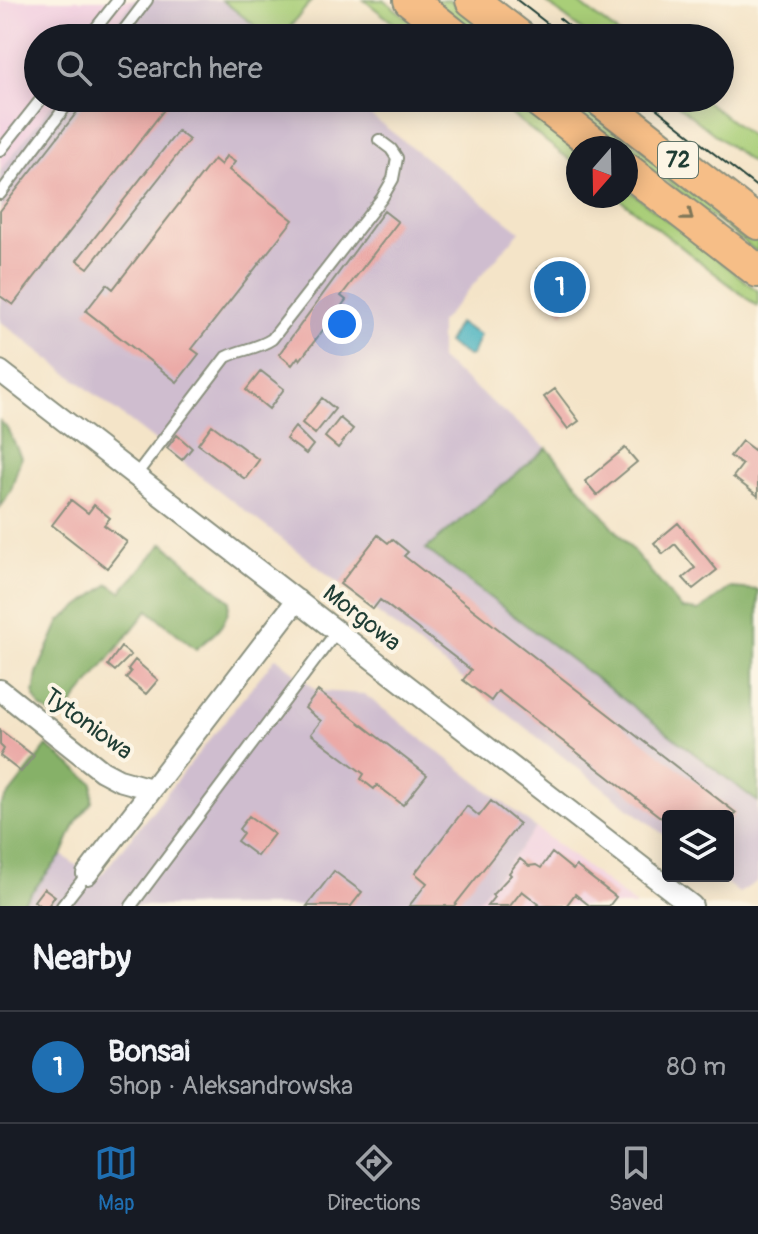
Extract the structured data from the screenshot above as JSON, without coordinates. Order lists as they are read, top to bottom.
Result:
{
  "streets": {
    "main road": ["72"],
    "street": ["Morgowa", "Tytoniowa"]
  },
  "north": "bottom",
  "page": {
    "search": "Search here",
    "pins": "1",
    "heading": "Nearby",
    "list": [
      {
        "mark": "1",
        "name": "Bonsai",
        "note": "Shop · Aleksandrowska",
        "value": "80 m"
      }
    ],
    "nav": ["Map", "Directions", "Saved"]
  }
}
